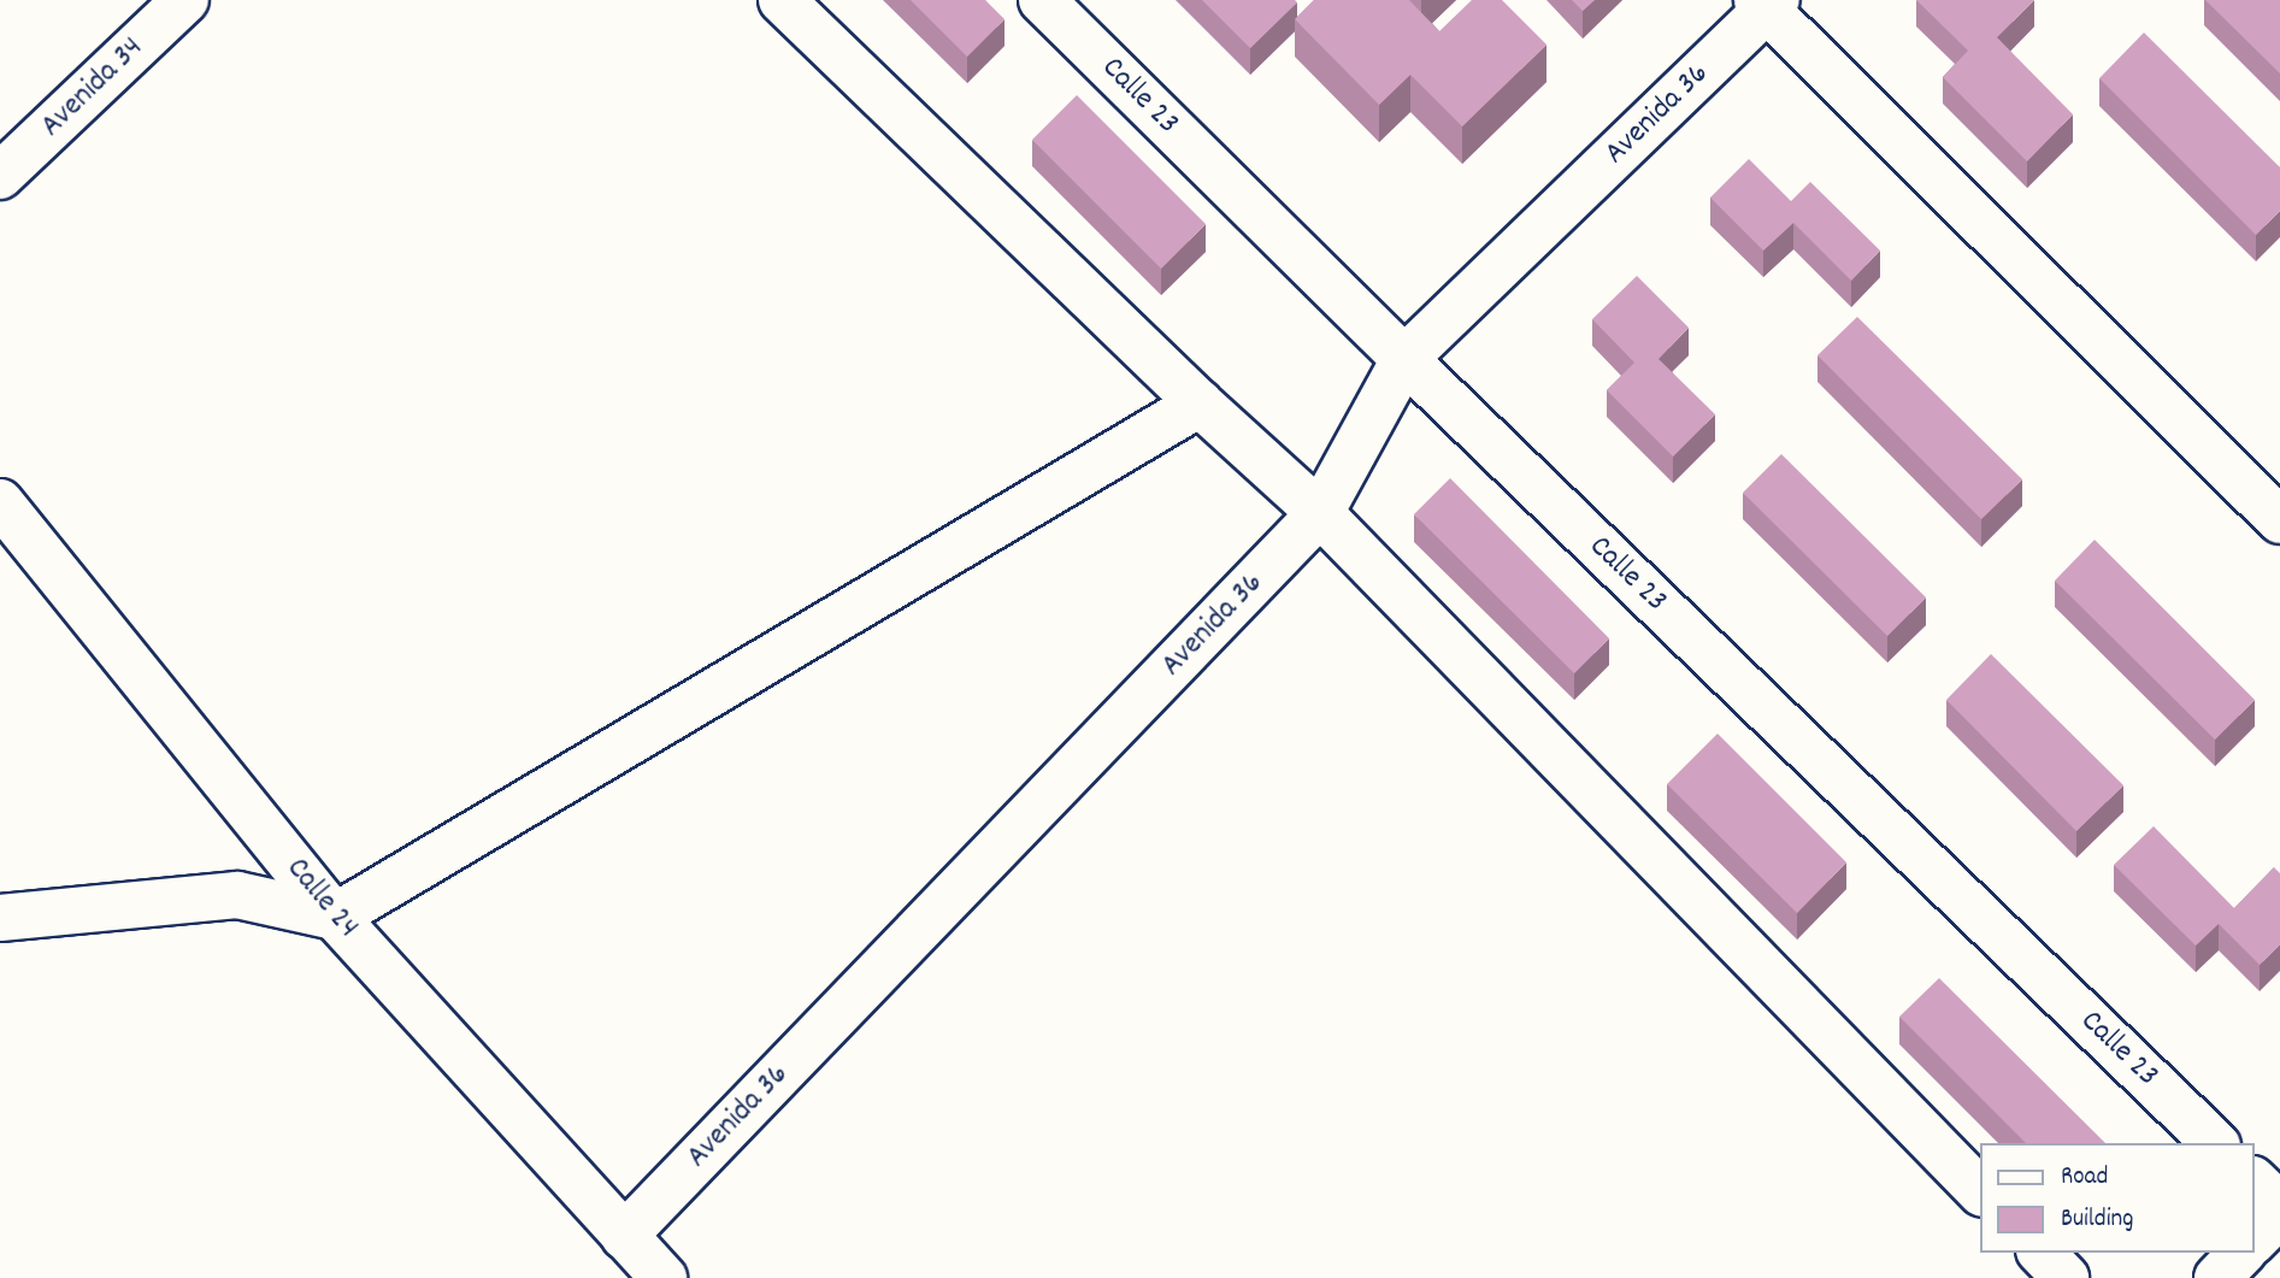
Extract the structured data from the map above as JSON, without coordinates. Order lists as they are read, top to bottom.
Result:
{
  "streets": {
    "street": [
      "Avenida 34",
      "Calle 23",
      "Avenida 36",
      "Calle 24"
    ]
  },
  "crossings": [
    ["Calle 23", "Avenida 36"],
    ["Avenida 36", "Calle 24"]
  ],
  "legend": ["Road", "Building"]
}
